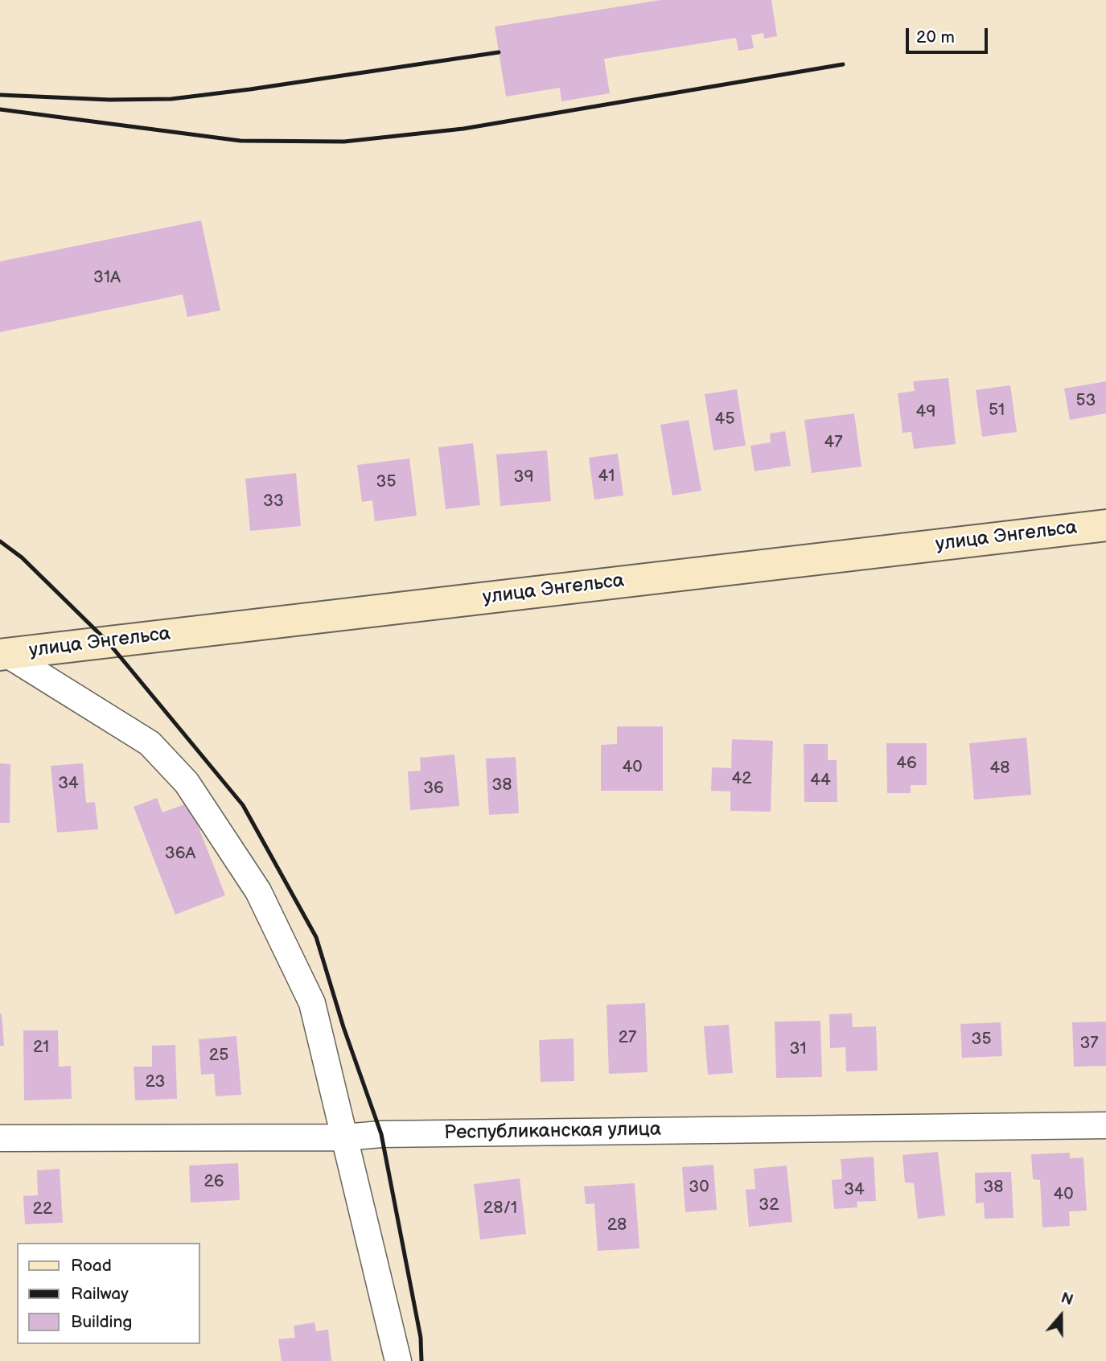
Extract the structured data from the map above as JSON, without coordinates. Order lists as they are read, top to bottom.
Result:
{
  "streets": {
    "street": ["улица Энгельса", "Республиканская улица"]
  },
  "house_numbers": [
    "31А",
    "53",
    "51",
    "49",
    "45",
    "47",
    "41",
    "39",
    "35",
    "33",
    "46",
    "40",
    "48",
    "42",
    "44",
    "34",
    "38",
    "36",
    "36А",
    "27",
    "35",
    "37",
    "21",
    "31",
    "25",
    "23",
    "26",
    "30",
    "38",
    "34",
    "40",
    "32",
    "28/1",
    "22",
    "28"
  ],
  "legend": ["Road", "Railway", "Building"],
  "scale_bar": "20 m",
  "north": "top"
}
